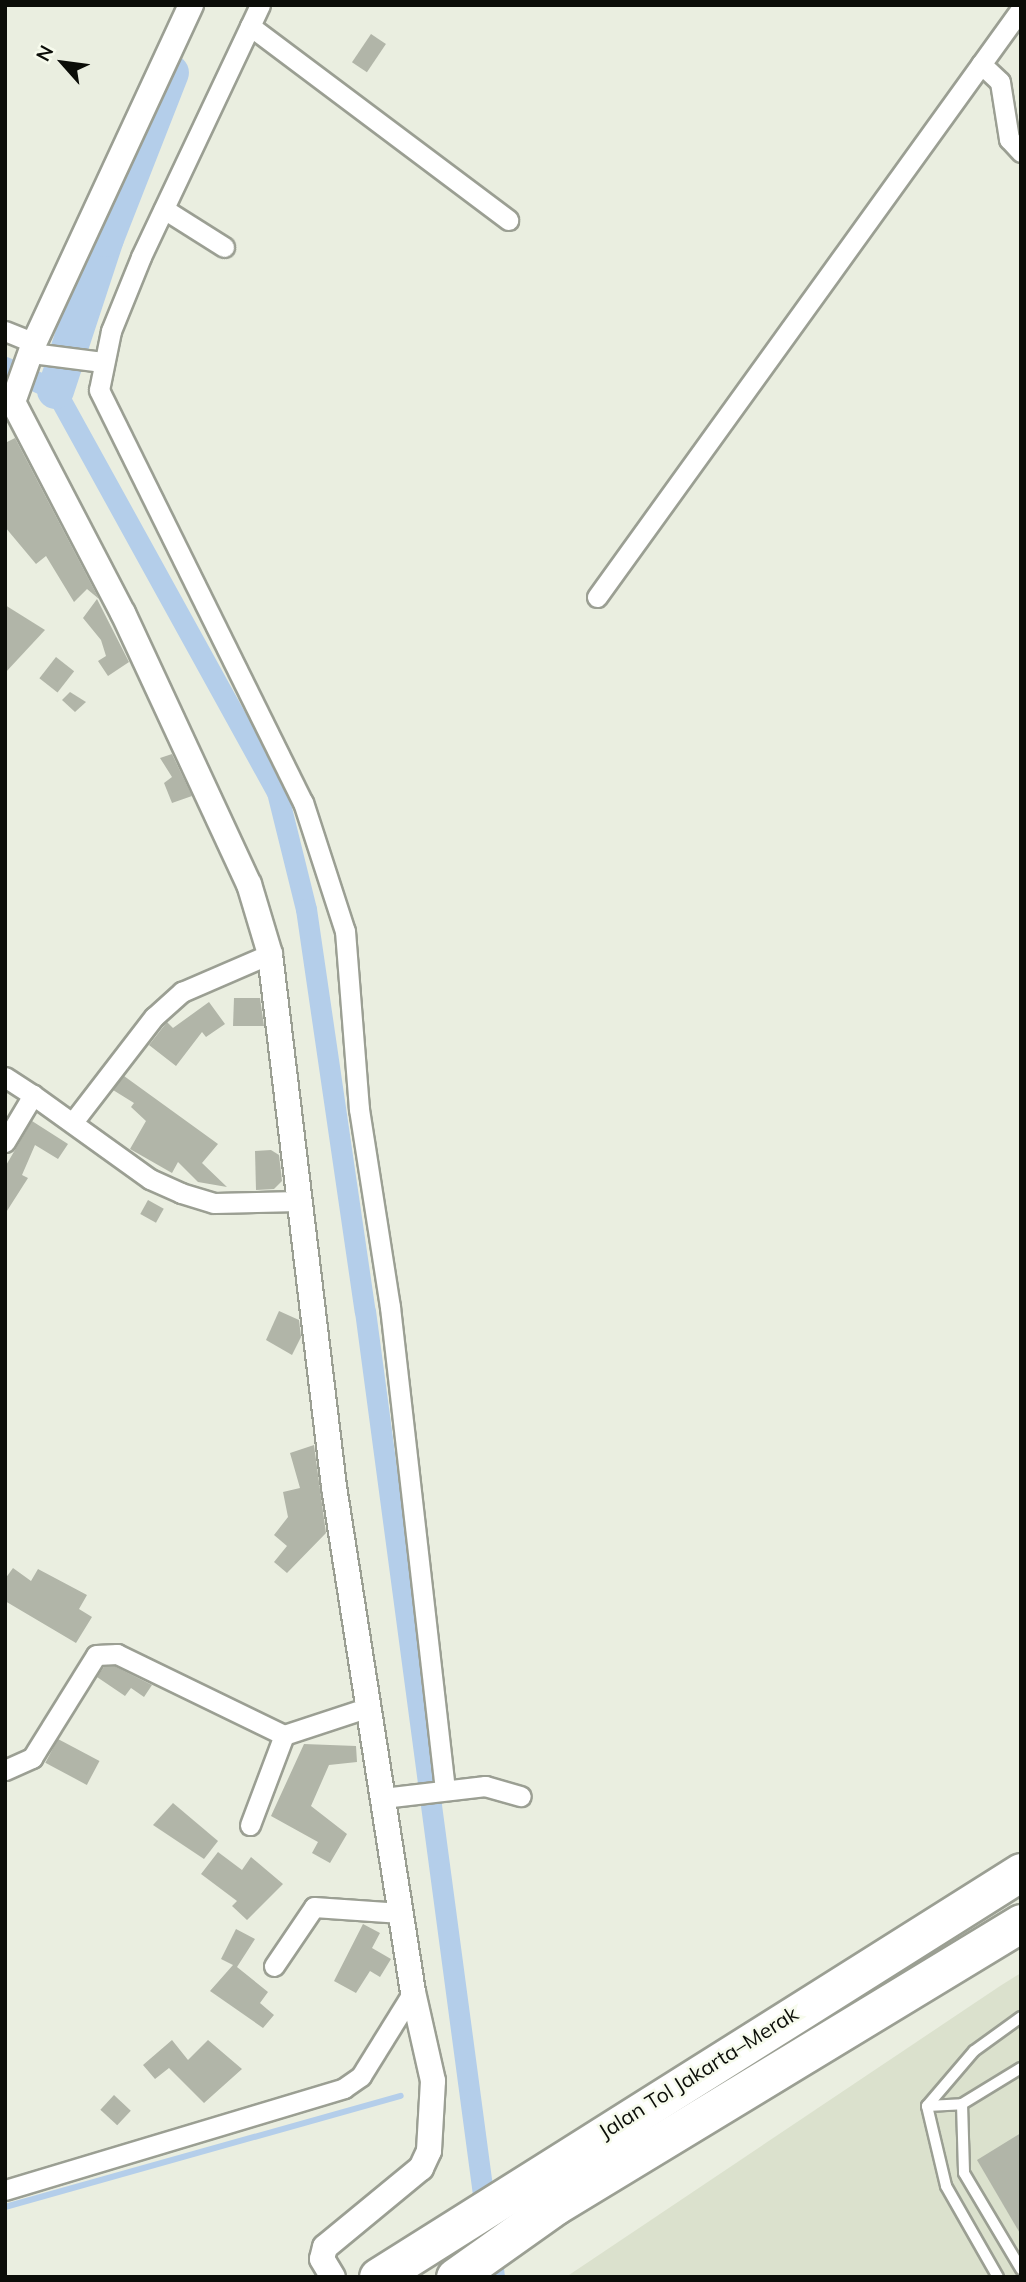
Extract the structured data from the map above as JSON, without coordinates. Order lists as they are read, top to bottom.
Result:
{
  "streets": {
    "highway": ["Jalan Tol Jakarta–Merak"]
  },
  "north": "top left"
}
